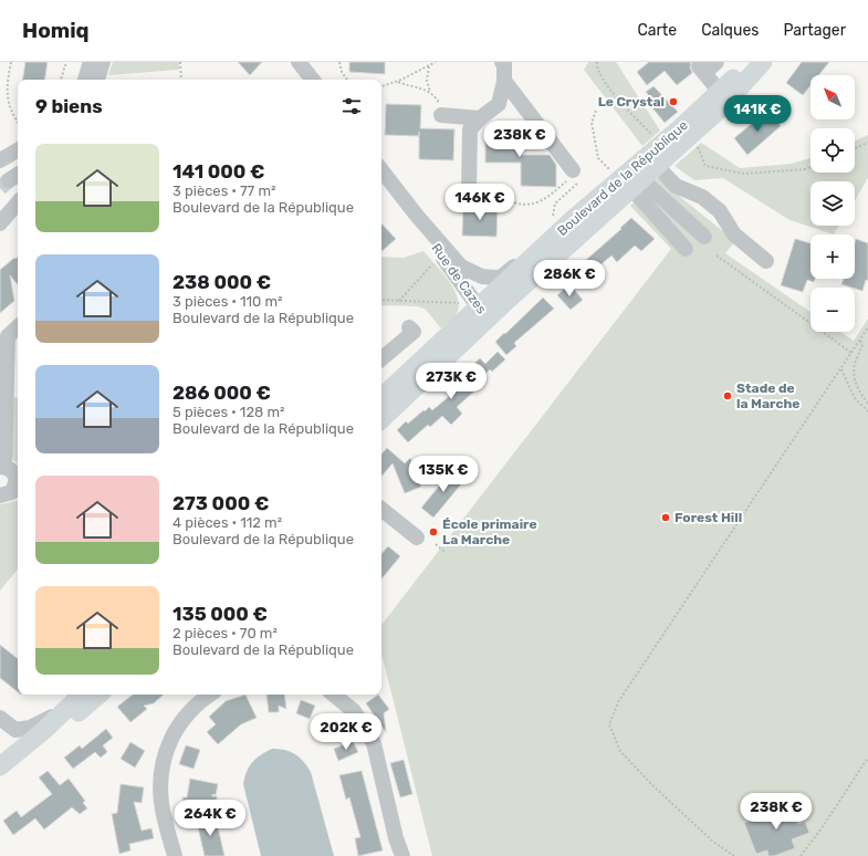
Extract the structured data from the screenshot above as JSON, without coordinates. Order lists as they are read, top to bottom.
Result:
{
  "streets": {
    "main road": ["Boulevard de la République"],
    "street": ["Rue de Cazes"]
  },
  "crossings": [
    ["Boulevard de la République", "Rue de Cazes"]
  ],
  "places": [
    "Le Crystal",
    "Stade de la Marche",
    "Forest Hill",
    "École primaire La Marche"
  ],
  "north": "top left",
  "page": {
    "header": "Homiq",
    "nav": ["Carte", "Calques", "Partager"],
    "map_buttons": ["+", "−"],
    "heading": "9 biens",
    "price": [
      "141K €",
      "238K €",
      "146K €",
      "286K €",
      "273K €",
      "135K €",
      "202K €",
      "238K €",
      "264K €"
    ],
    "list": [
      {
        "name": "141 000 €",
        "note": "3 pièces · 77 m² · Boulevard de la République"
      },
      {
        "name": "238 000 €",
        "note": "3 pièces · 110 m² · Boulevard de la République"
      },
      {
        "name": "286 000 €",
        "note": "5 pièces · 128 m² · Boulevard de la République"
      },
      {
        "name": "273 000 €",
        "note": "4 pièces · 112 m² · Boulevard de la République"
      },
      {
        "name": "135 000 €",
        "note": "2 pièces · 70 m² · Boulevard de la République"
      }
    ]
  }
}
